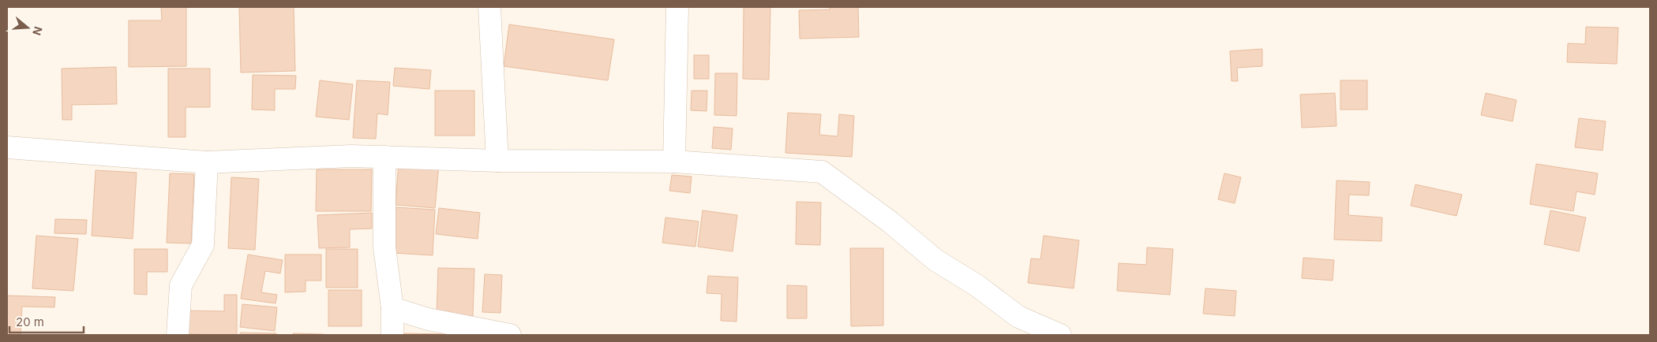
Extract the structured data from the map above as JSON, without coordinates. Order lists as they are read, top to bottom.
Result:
{
  "scale_bar": "20 m",
  "north": "right"
}
